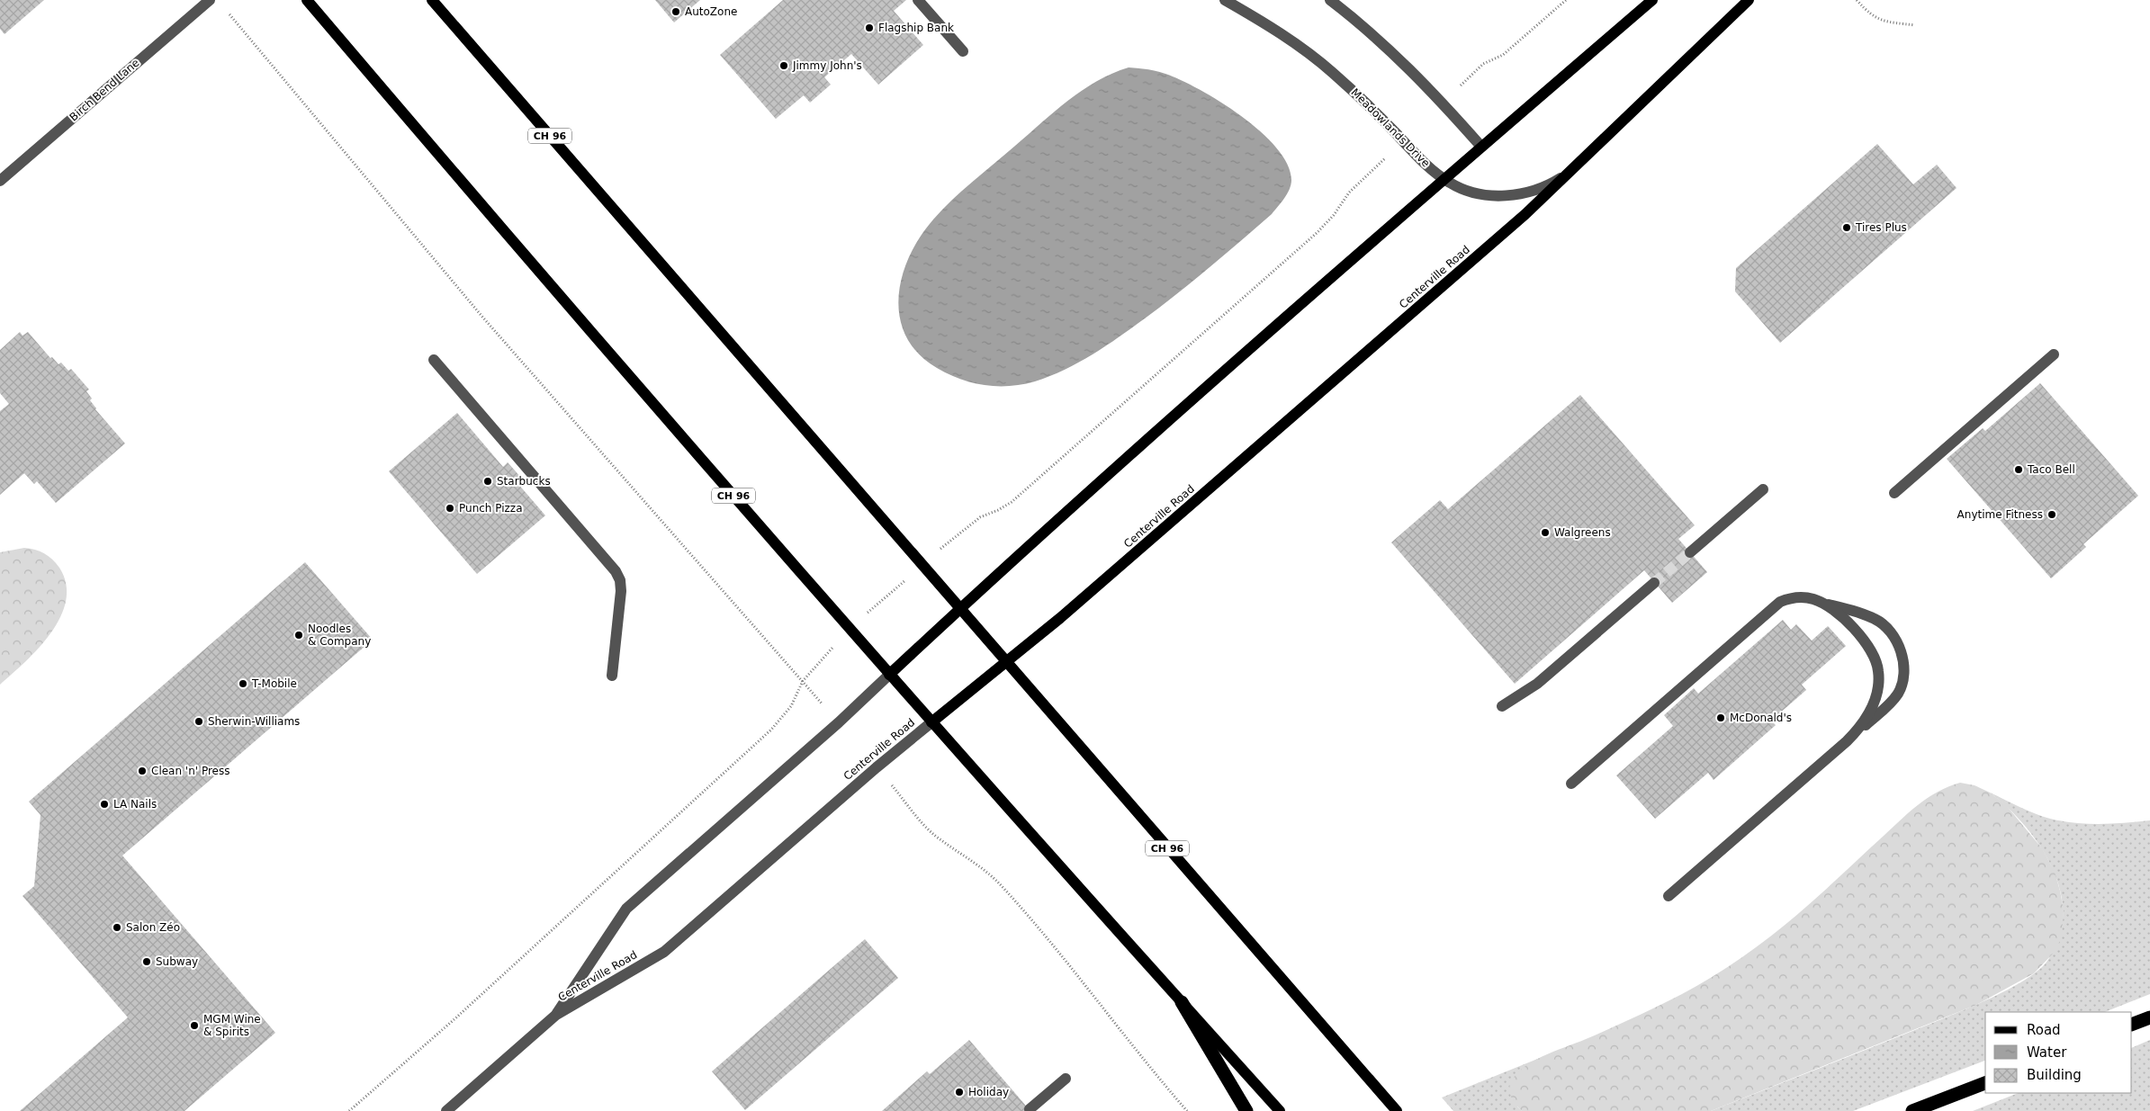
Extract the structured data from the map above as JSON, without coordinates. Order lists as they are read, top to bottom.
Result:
{
  "streets": {
    "main road": ["CH 96", "Centerville Road"],
    "street": ["Birch Bend Lane", "Meadowlands Drive"]
  },
  "crossings": [
    ["Meadowlands Drive", "Centerville Road"],
    ["CH 96", "Centerville Road"]
  ],
  "places": [
    "AutoZone",
    "Flagship Bank",
    "Jimmy John's",
    "Tires Plus",
    "Taco Bell",
    "Starbucks",
    "Punch Pizza",
    "Anytime Fitness",
    "Walgreens",
    "Noodles & Company",
    "T-Mobile",
    "McDonald's",
    "Sherwin-Williams",
    "Clean 'n' Press",
    "LA Nails",
    "Salon Zéo",
    "Subway",
    "MGM Wine & Spirits",
    "Holiday"
  ],
  "legend": ["Road", "Water", "Building"]
}
